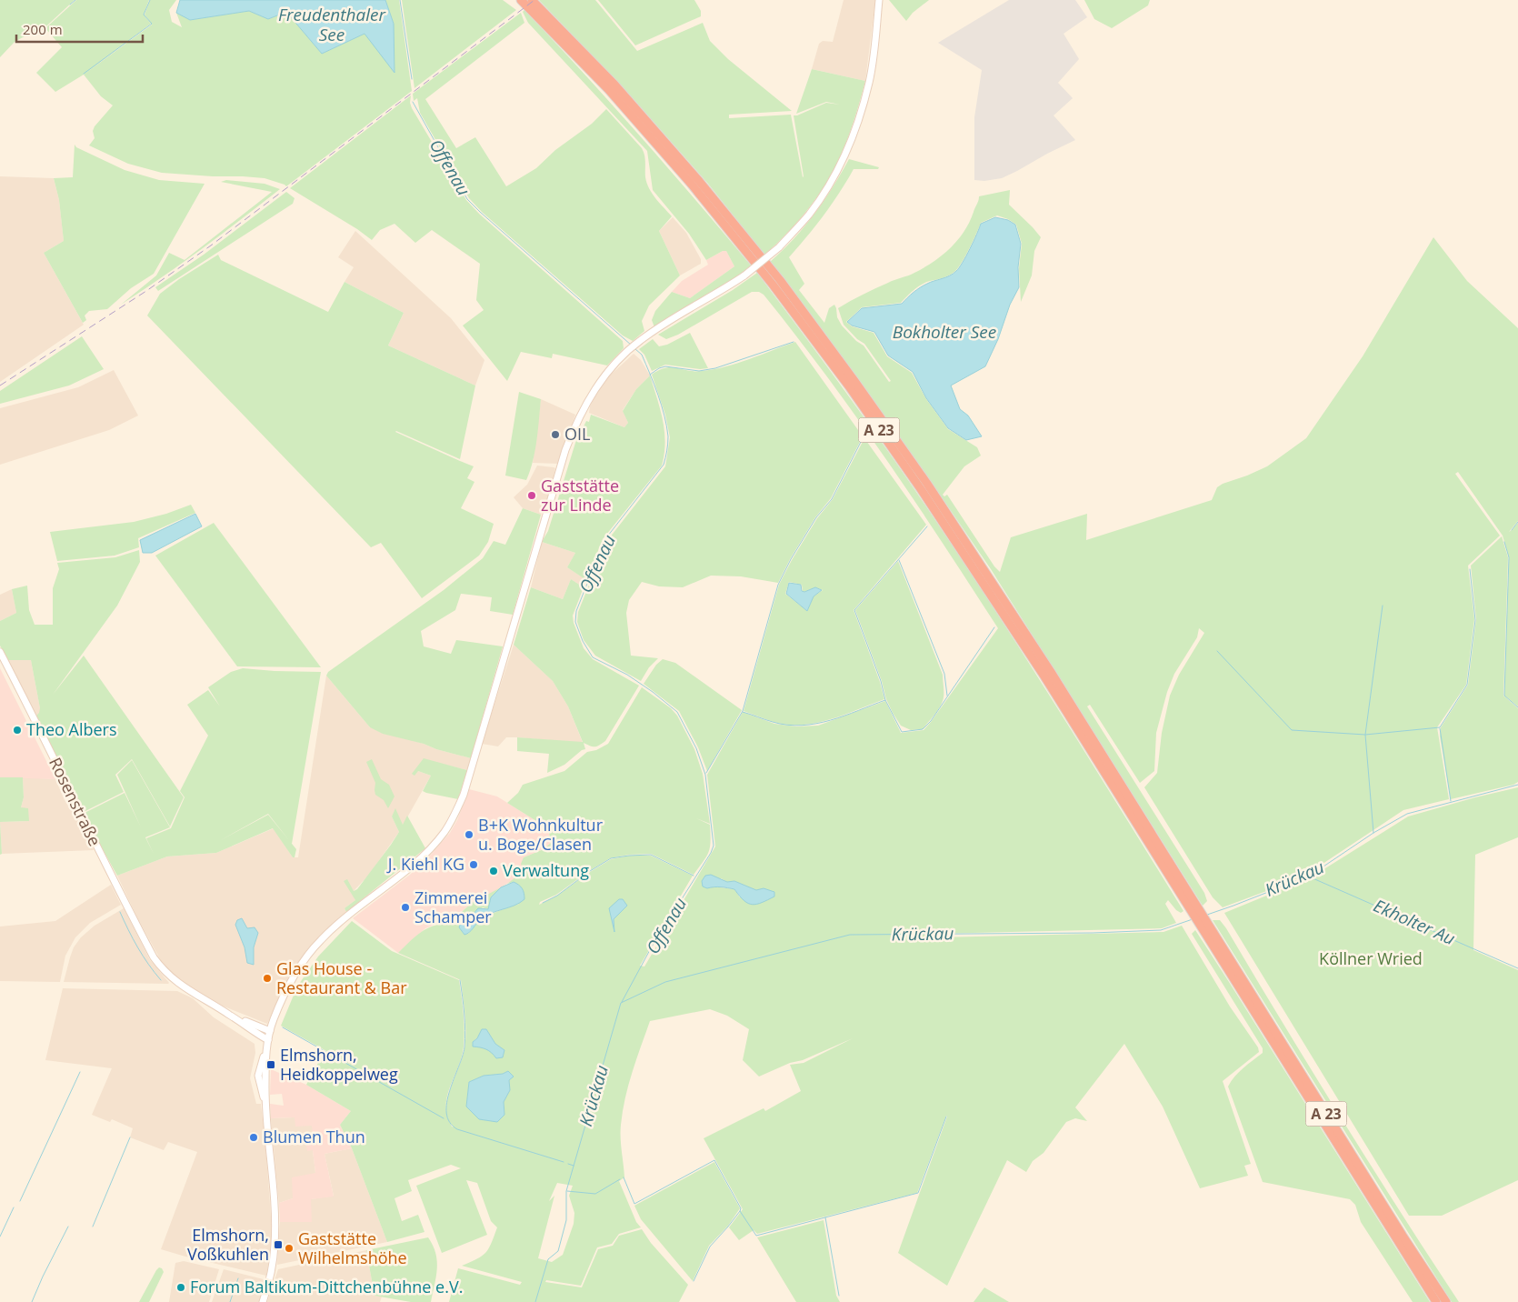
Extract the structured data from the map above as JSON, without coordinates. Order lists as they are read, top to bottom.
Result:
{
  "streets": {
    "highway": ["A 23"],
    "main road": ["Rosenstraße"]
  },
  "water": [
    "Freudenthaler See",
    "Offenau",
    "Bokholter See",
    "Krückau",
    "Ekholter Au"
  ],
  "parks": ["Köllner Wried"],
  "places": {
    "other": [
      "OIL",
      "Gaststätte zur Linde",
      "Theo Albers",
      "B+K Wohnkultur u. Boge/Clasen",
      "J. Kiehl KG",
      "Verwaltung",
      "Zimmerei Schamper",
      "Glas House - Restaurant & Bar",
      "Blumen Thun",
      "Gaststätte Wilhelmshöhe",
      "Forum Baltikum-Dittchenbühne e.V."
    ],
    "transit": ["Elmshorn, Heidkoppelweg", "Elmshorn, Voßkuhlen"]
  },
  "scale_bar": "200 m"
}
